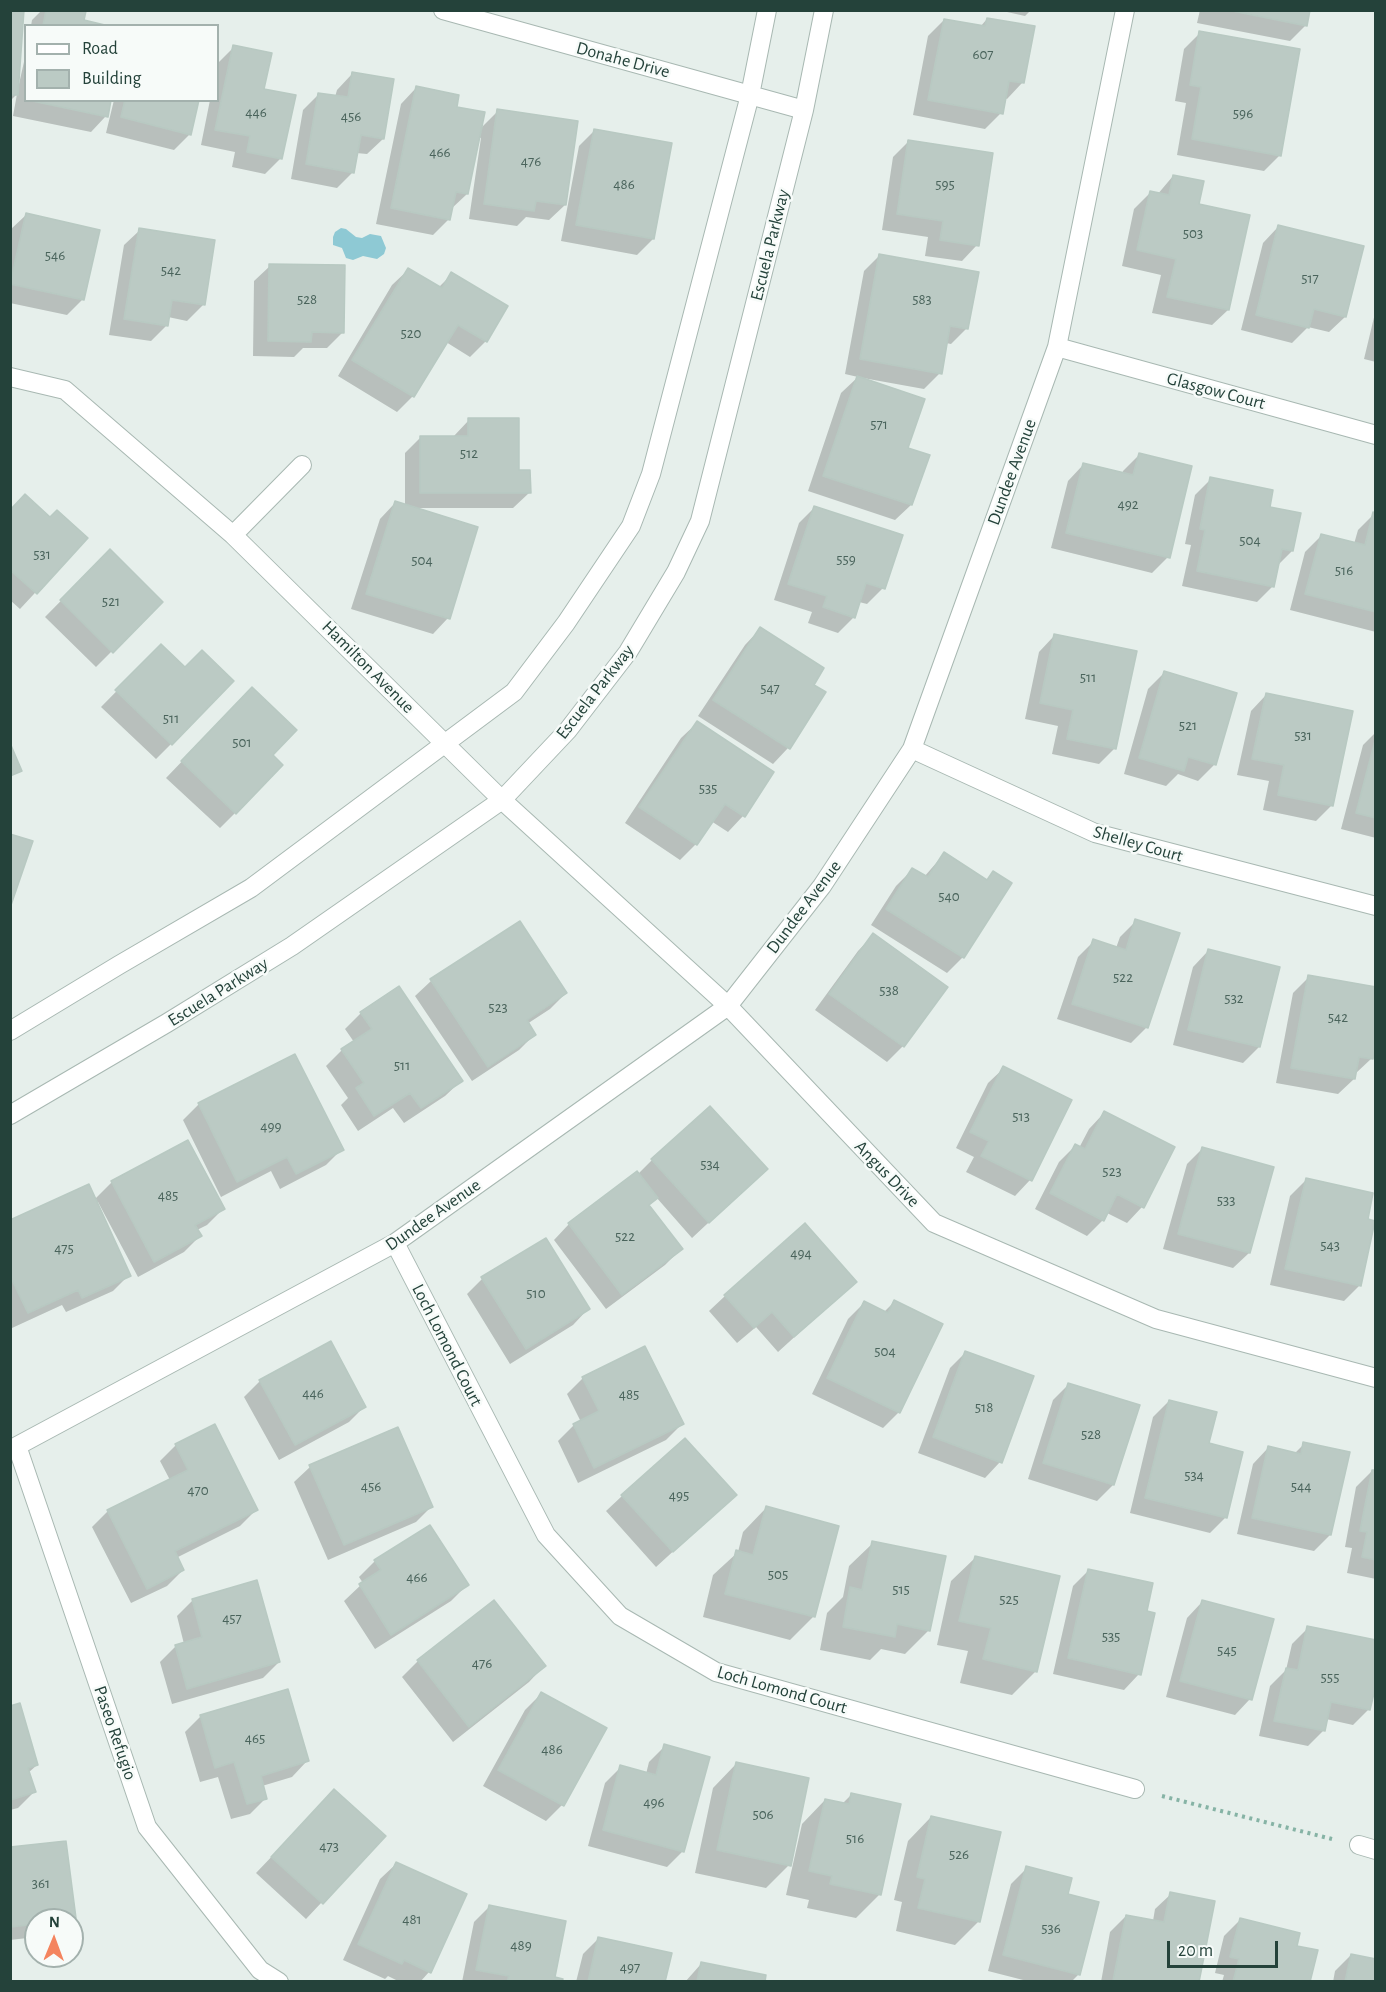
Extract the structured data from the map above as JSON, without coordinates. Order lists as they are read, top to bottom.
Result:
{
  "streets": {
    "street": [
      "Donahe Drive",
      "Escuela Parkway",
      "Glasgow Court",
      "Dundee Avenue",
      "Hamilton Avenue",
      "Shelley Court",
      "Angus Drive",
      "Loch Lomond Court",
      "Paseo Refugio"
    ]
  },
  "crossings": [
    ["Donahe Drive", "Escuela Parkway"],
    ["Escuela Parkway", "Hamilton Avenue"],
    ["Escuela Parkway", "Angus Drive"],
    ["Glasgow Court", "Dundee Avenue"],
    ["Dundee Avenue", "Shelley Court"],
    ["Dundee Avenue", "Angus Drive"],
    ["Dundee Avenue", "Loch Lomond Court"],
    ["Dundee Avenue", "Paseo Refugio"],
    ["Hamilton Avenue", "Angus Drive"]
  ],
  "house_numbers": [
    "607",
    "446",
    "596",
    "456",
    "466",
    "476",
    "486",
    "595",
    "503",
    "546",
    "542",
    "517",
    "528",
    "583",
    "520",
    "571",
    "512",
    "492",
    "504",
    "531",
    "559",
    "504",
    "516",
    "521",
    "511",
    "547",
    "511",
    "521",
    "531",
    "501",
    "535",
    "540",
    "522",
    "538",
    "532",
    "523",
    "542",
    "511",
    "513",
    "499",
    "534",
    "523",
    "485",
    "533",
    "522",
    "543",
    "475",
    "494",
    "510",
    "504",
    "446",
    "485",
    "518",
    "528",
    "534",
    "456",
    "544",
    "470",
    "495",
    "505",
    "466",
    "515",
    "525",
    "457",
    "535",
    "545",
    "476",
    "555",
    "465",
    "486",
    "496",
    "506",
    "516",
    "473",
    "526",
    "361",
    "481",
    "536",
    "489",
    "497"
  ],
  "legend": ["Road", "Building"],
  "scale_bar": "20 m",
  "north": "top"
}
